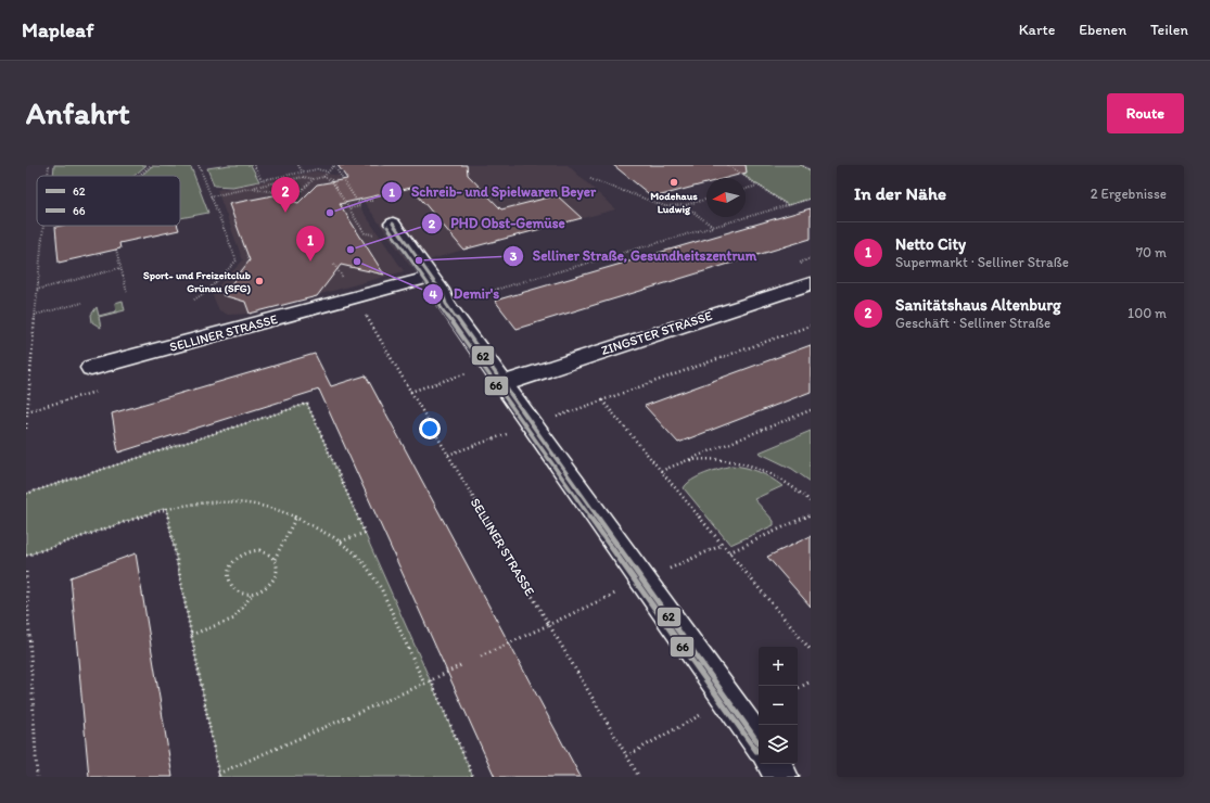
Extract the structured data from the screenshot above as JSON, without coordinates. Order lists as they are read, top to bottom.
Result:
{
  "streets": {
    "street": ["SELLINER STRASSE", "ZINGSTER STRASSE"]
  },
  "places": [
    "Modehaus Ludwig",
    "Schreib- und Spielwaren Beyer",
    "PHD Obst-Gemüse",
    "Selliner Straße, Gesundheitszentrum",
    "Demir's",
    "Sport- und Freizeitclub Grünau (SFG)"
  ],
  "lines": ["transit line 62", "transit line 66"],
  "legend": ["62", "66"],
  "north": "left",
  "page": {
    "header": "Mapleaf",
    "nav": ["Karte", "Ebenen", "Teilen"],
    "buttons": "Route",
    "title": "Anfahrt",
    "heading": ["In der Nähe", "2 Ergebnisse"],
    "pins": ["2", "1"],
    "list": [
      {
        "mark": "1",
        "name": "Netto City",
        "note": "Supermarkt · Selliner Straße",
        "value": "70 m"
      },
      {
        "mark": "2",
        "name": "Sanitätshaus Altenburg",
        "note": "Geschäft · Selliner Straße",
        "value": "100 m"
      }
    ],
    "map_buttons": ["+", "−"]
  }
}
